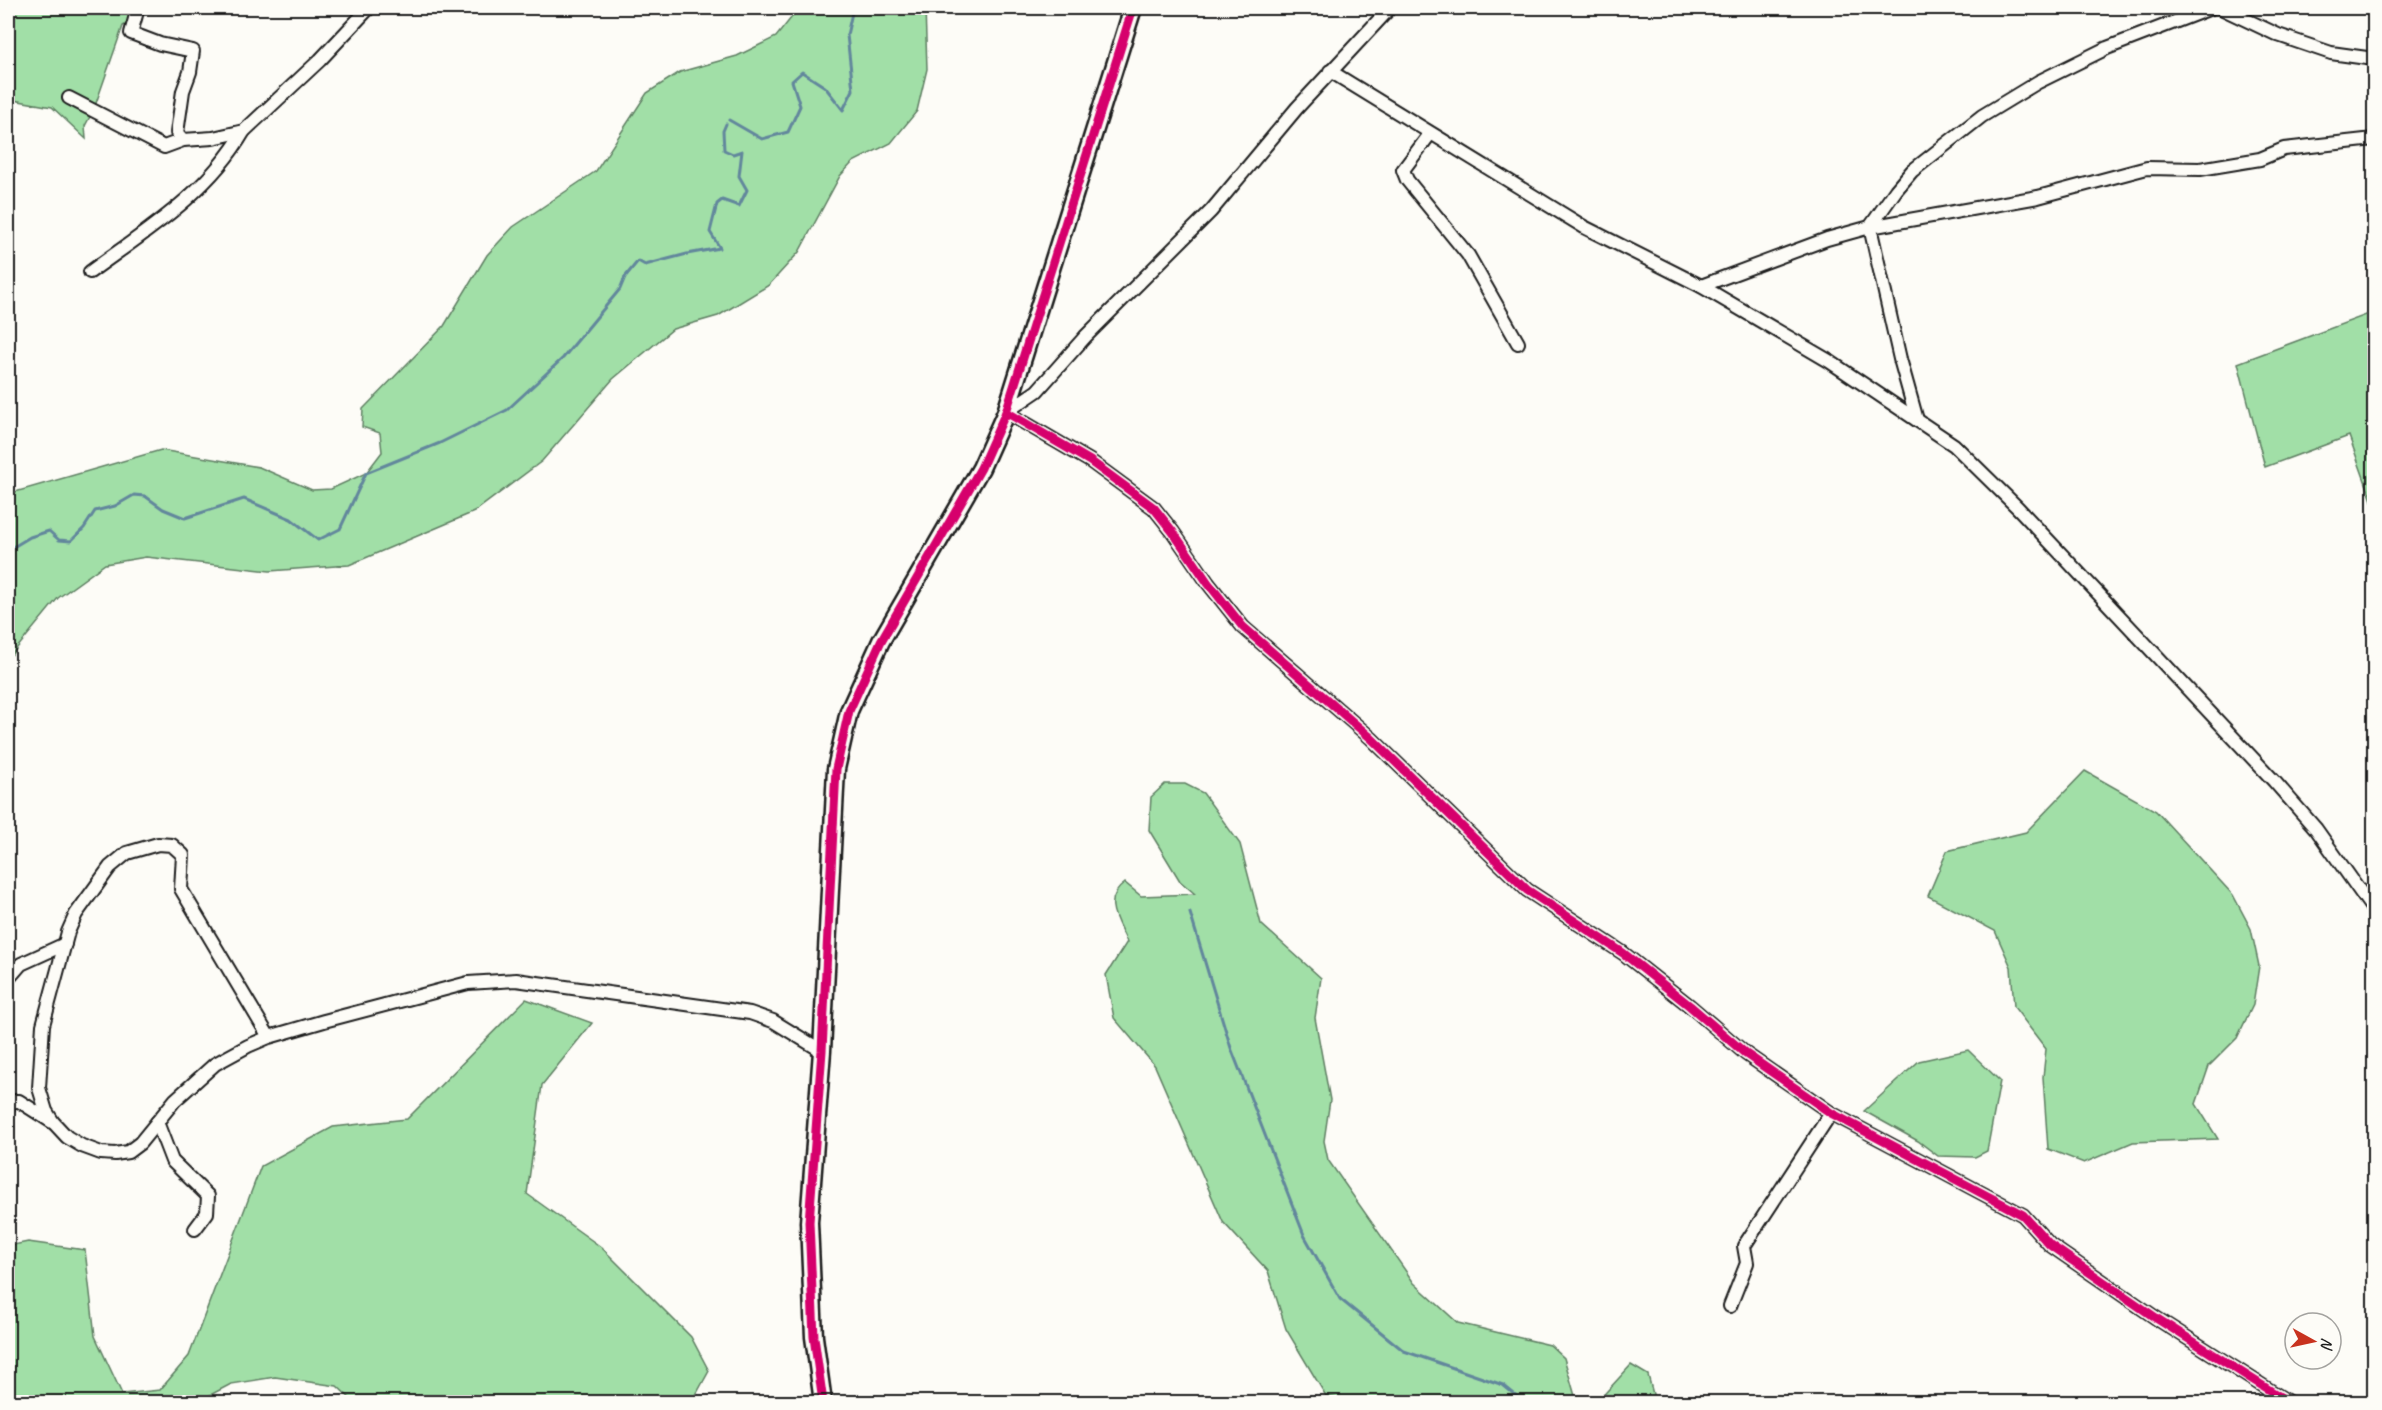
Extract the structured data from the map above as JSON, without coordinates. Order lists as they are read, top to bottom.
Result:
{
  "north": "right"
}
